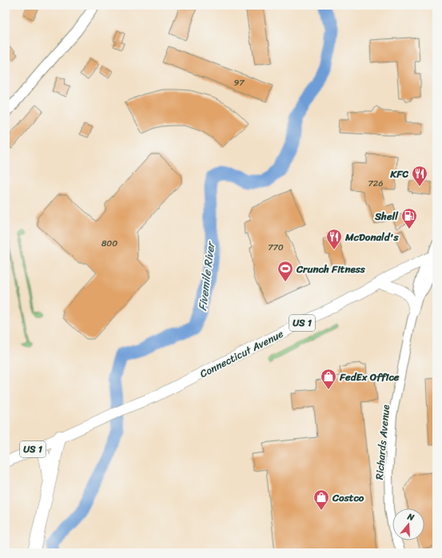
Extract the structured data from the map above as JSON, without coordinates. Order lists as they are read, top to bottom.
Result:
{
  "streets": {
    "main road": ["US 1", "Connecticut Avenue"],
    "street": ["Richards Avenue"]
  },
  "crossings": [
    ["US 1", "Connecticut Avenue"],
    ["Connecticut Avenue", "Richards Avenue"]
  ],
  "water": ["Fivemile River"],
  "places": {
    "restaurant": ["KFC", "McDonald's"],
    "fuel station": ["Shell"],
    "sports": ["Crunch Fitness"],
    "shop": ["FedEx Office", "Costco"]
  },
  "house_numbers": [
    "97",
    "726",
    "800",
    "770"
  ],
  "north": "top"
}
